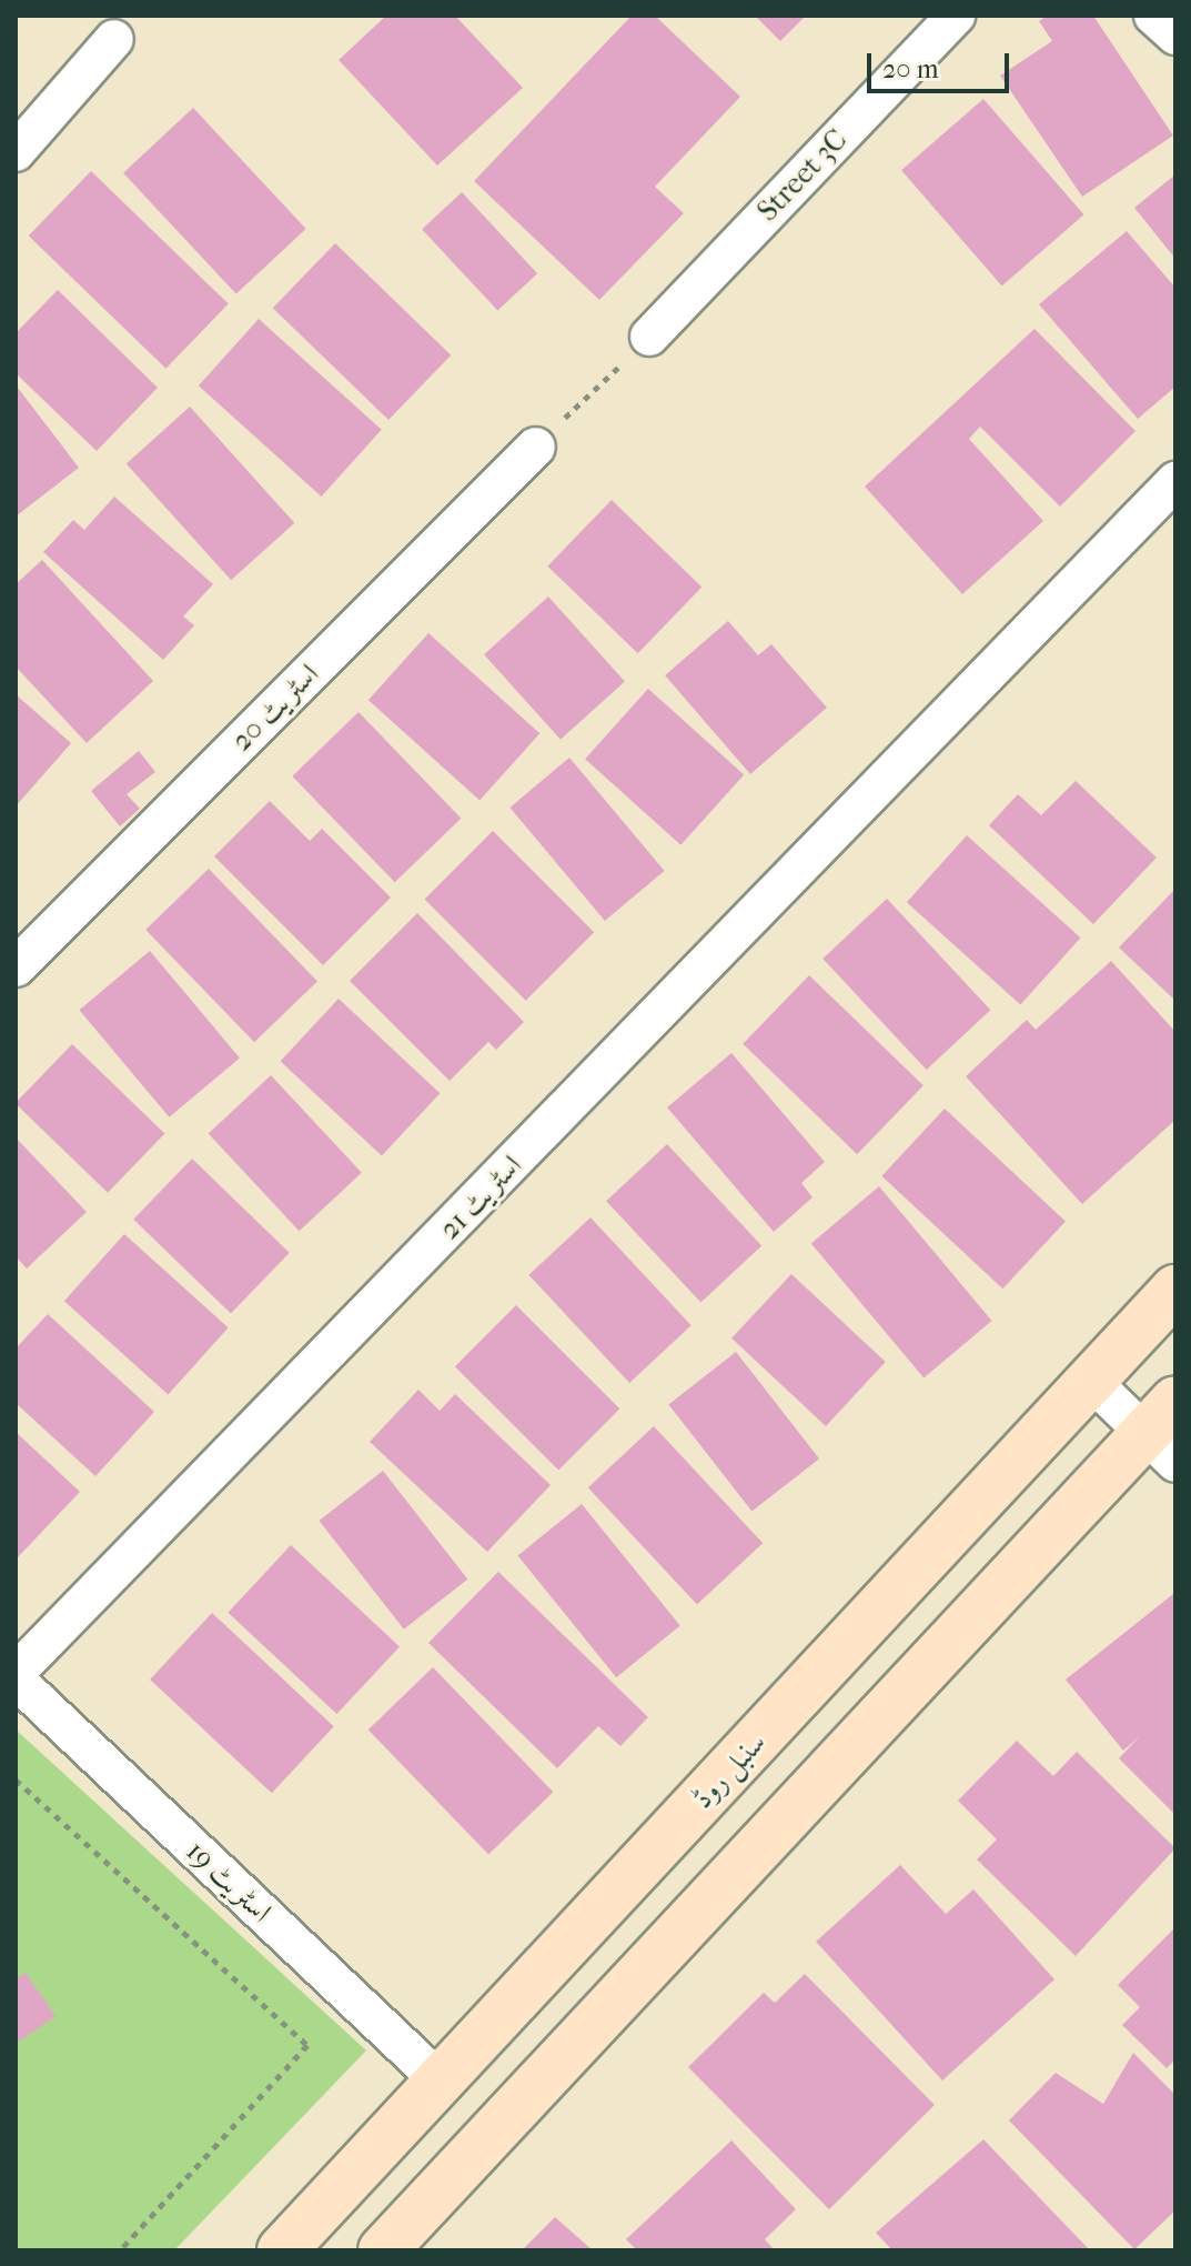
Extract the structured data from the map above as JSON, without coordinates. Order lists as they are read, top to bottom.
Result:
{
  "streets": {
    "street": [
      "Street 3C",
      "اسٹریٹ 20",
      "اسٹریٹ 21",
      "سنبل روڈ",
      "اسٹریٹ 19"
    ]
  },
  "crossings": [
    ["سنبل روڈ", "اسٹریٹ 19"]
  ],
  "scale_bar": "20 m"
}
